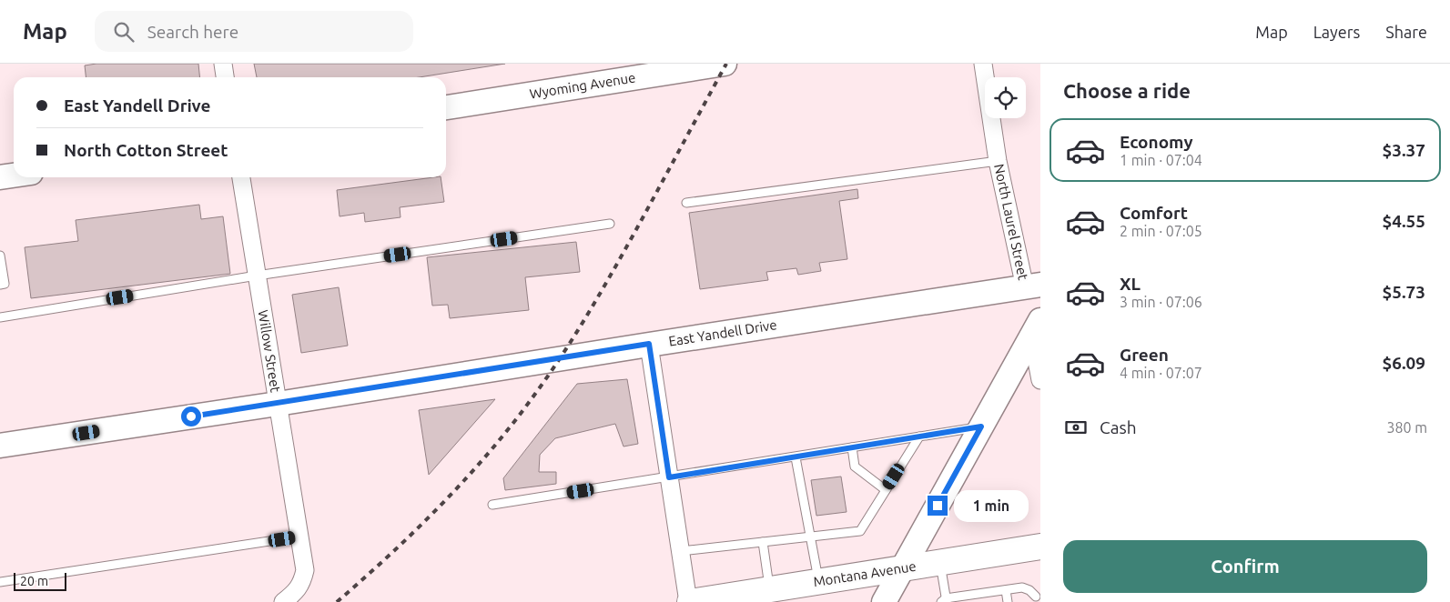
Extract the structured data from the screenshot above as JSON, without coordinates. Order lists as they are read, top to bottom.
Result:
{
  "streets": {
    "main road": ["Montana Avenue"],
    "street": [
      "Wyoming Avenue",
      "North Laurel Street",
      "East Yandell Drive",
      "Willow Street"
    ]
  },
  "crossings": [
    ["North Laurel Street", "East Yandell Drive"],
    ["East Yandell Drive", "Willow Street"]
  ],
  "scale_bar": "20 m",
  "page": {
    "header": "Map",
    "search": "Search here",
    "nav": ["Map", "Layers", "Share"],
    "heading": "Choose a ride",
    "banner": ["East Yandell Drive", "North Cotton Street"],
    "list": [
      {
        "name": "Economy",
        "note": "1 min · 07:04",
        "value": "$3.37"
      },
      {
        "name": "Comfort",
        "note": "2 min · 07:05",
        "value": "$4.55"
      },
      {
        "name": "XL",
        "note": "3 min · 07:06",
        "value": "$5.73"
      },
      {
        "name": "Green",
        "note": "4 min · 07:07",
        "value": "$6.09"
      }
    ],
    "pay": ["Cash", "380 m"],
    "bubble": "1 min",
    "buttons": "Confirm",
    "scale": "20 m"
  }
}
